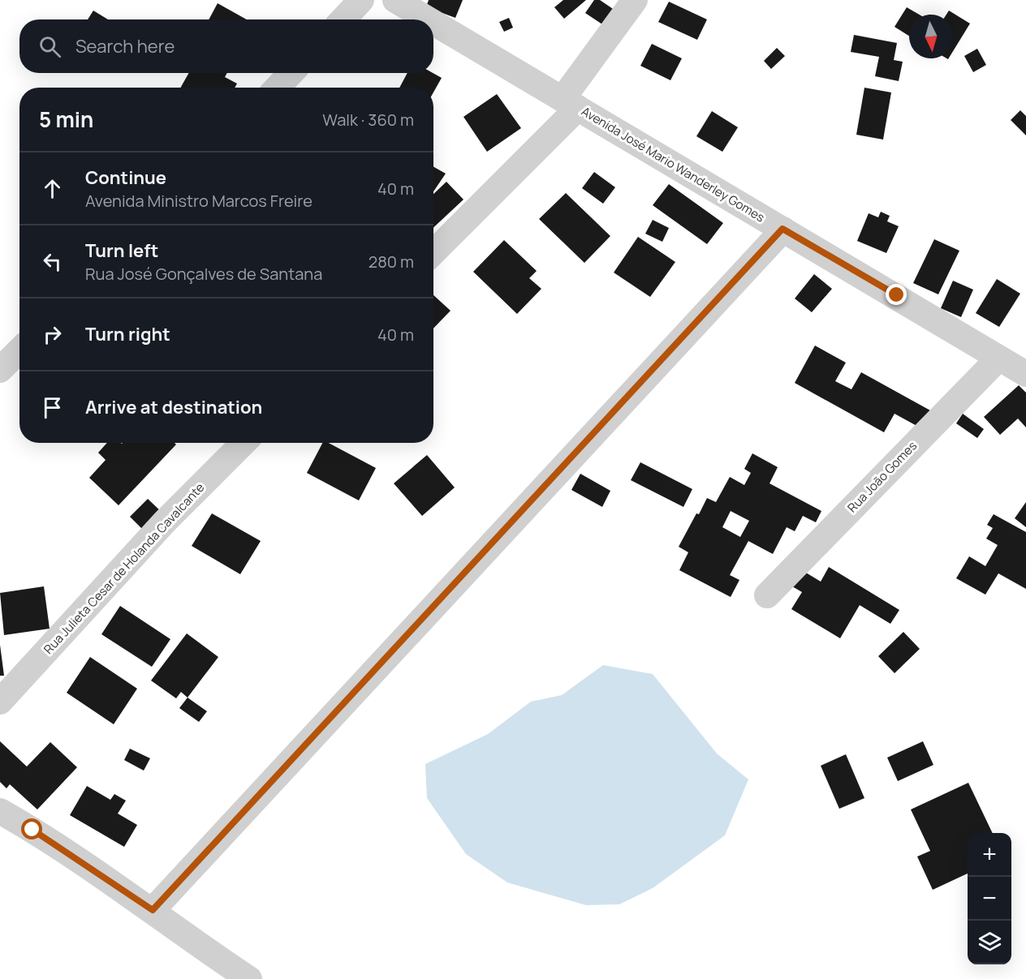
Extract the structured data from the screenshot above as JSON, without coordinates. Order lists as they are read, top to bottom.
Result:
{
  "streets": {
    "street": ["Avenida José Mario Wanderley Gomes", "Rua João Gomes", "Rua Julieta Cesar de Holanda Cavalcante"]
  },
  "crossings": [
    ["Avenida José Mario Wanderley Gomes", "Rua João Gomes"]
  ],
  "north": "bottom",
  "page": {
    "search": "Search here",
    "heading": ["5 min", "Walk · 360 m"],
    "list": [
      ["Continue", "Avenida Ministro Marcos Freire", "40 m"],
      ["Turn left", "Rua José Gonçalves de Santana", "280 m"],
      ["Turn right", "40 m"],
      "Arrive at destination"
    ],
    "map_buttons": ["+", "−"]
  }
}
